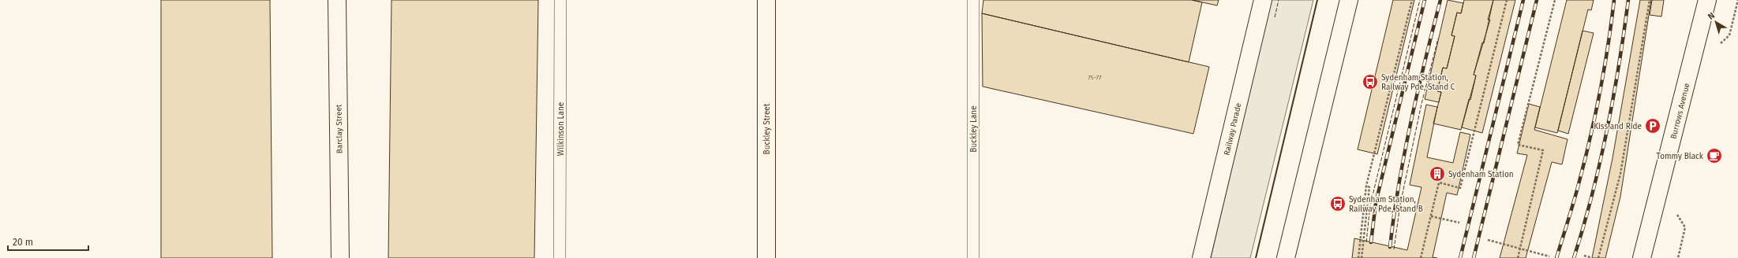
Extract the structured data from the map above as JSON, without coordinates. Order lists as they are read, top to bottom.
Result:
{
  "streets": {
    "street": [
      "Burrows Avenue",
      "Barclay Street",
      "Buckley Street",
      "Railway Parade"
    ],
    "lane": ["Wilkinson Lane", "Buckley Lane"]
  },
  "places": {
    "bus stop": ["Sydenham Station, Railway Pde, Stand C", "Sydenham Station, Railway Pde, Stand B"],
    "parking": ["Kiss and Ride"],
    "cafe": ["Tommy Black"],
    "building": ["Sydenham Station"]
  },
  "house_numbers": ["75-77"],
  "scale_bar": "20 m",
  "north": "top left"
}
